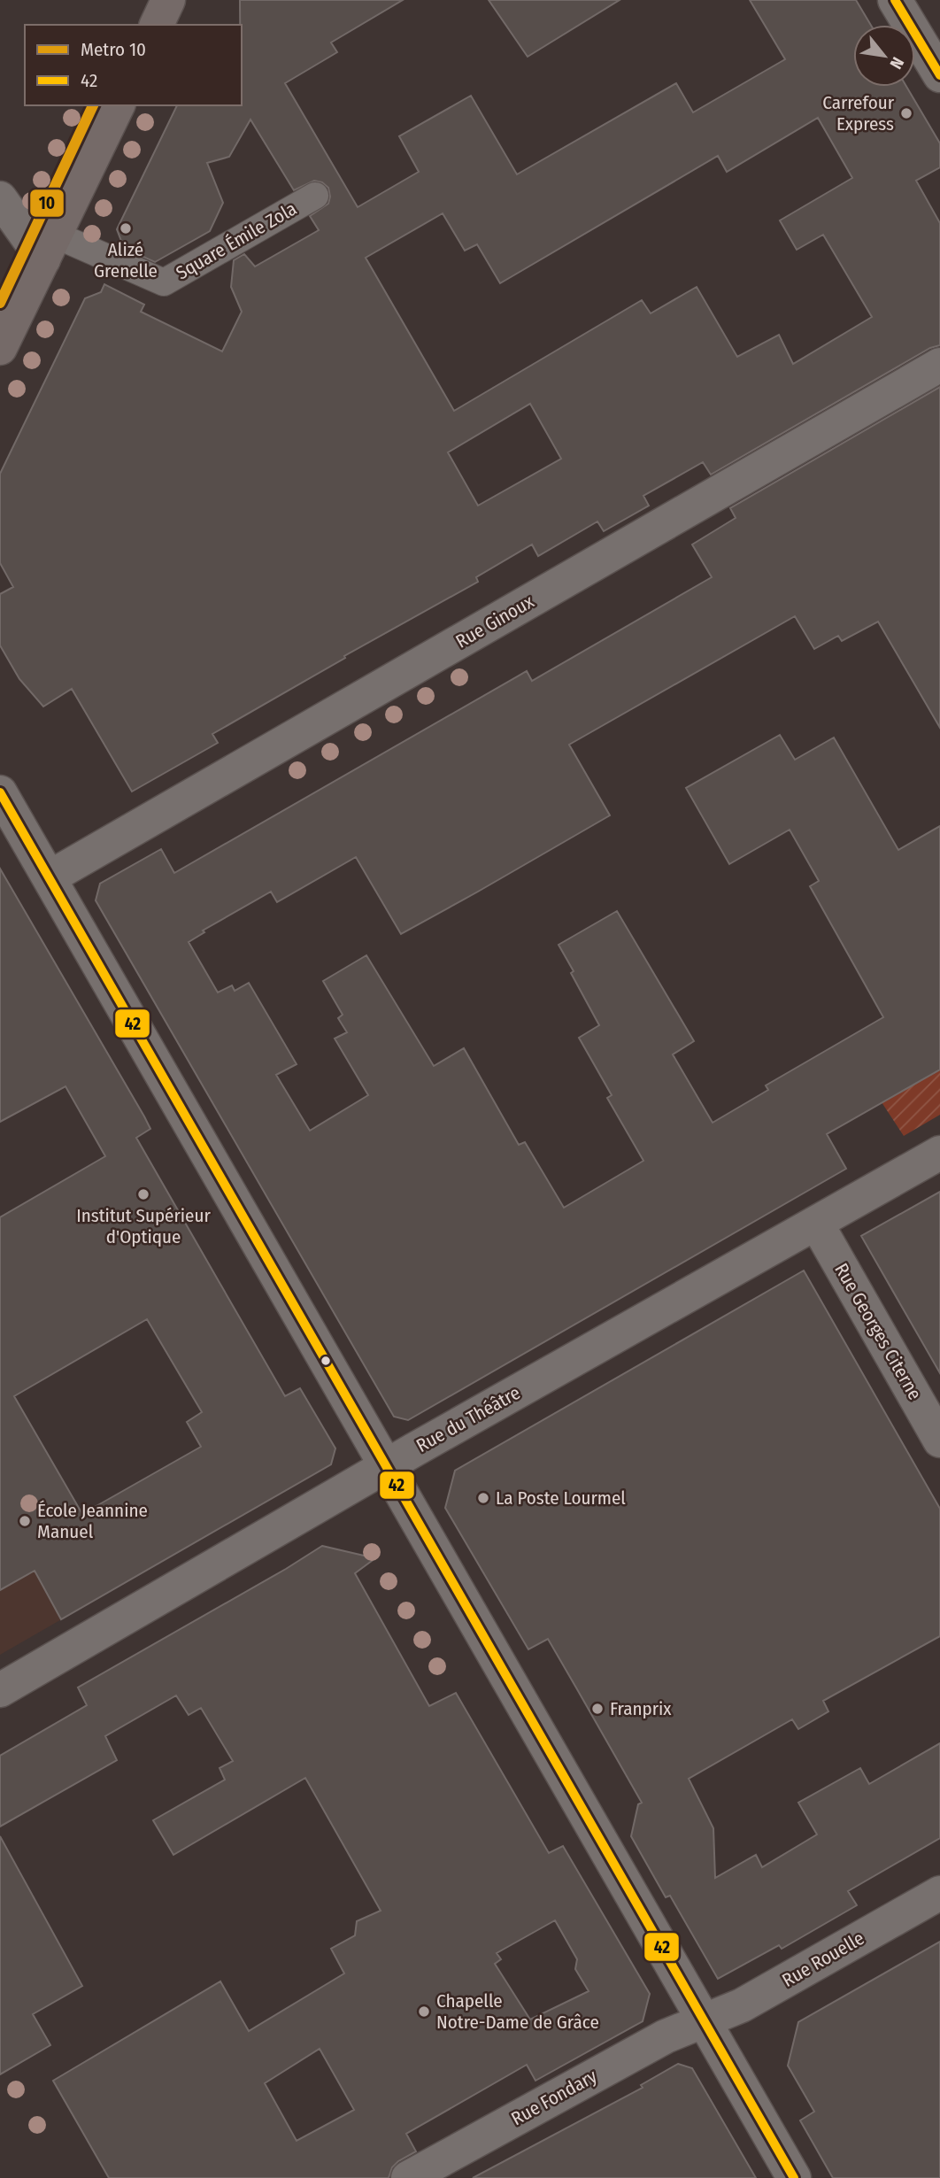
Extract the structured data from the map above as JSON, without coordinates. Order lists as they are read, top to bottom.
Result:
{
  "streets": {
    "street": [
      "Square Émile Zola",
      "Rue Ginoux",
      "Rue Georges Citerne",
      "Rue du Théâtre",
      "Rue Rouelle",
      "Rue Fondary"
    ]
  },
  "crossings": [
    ["Rue Georges Citerne", "Rue du Théâtre"],
    ["Rue Rouelle", "Rue Fondary"]
  ],
  "places": [
    "Carrefour Express",
    "Alizé Grenelle",
    "Institut Supérieur d'Optique",
    "La Poste Lourmel",
    "École Jeannine Manuel",
    "Franprix",
    "Chapelle Notre-Dame de Grâce"
  ],
  "lines": ["transit line 42", "metro line 10"],
  "legend": ["Metro 10", "42"],
  "north": "bottom right"
}
